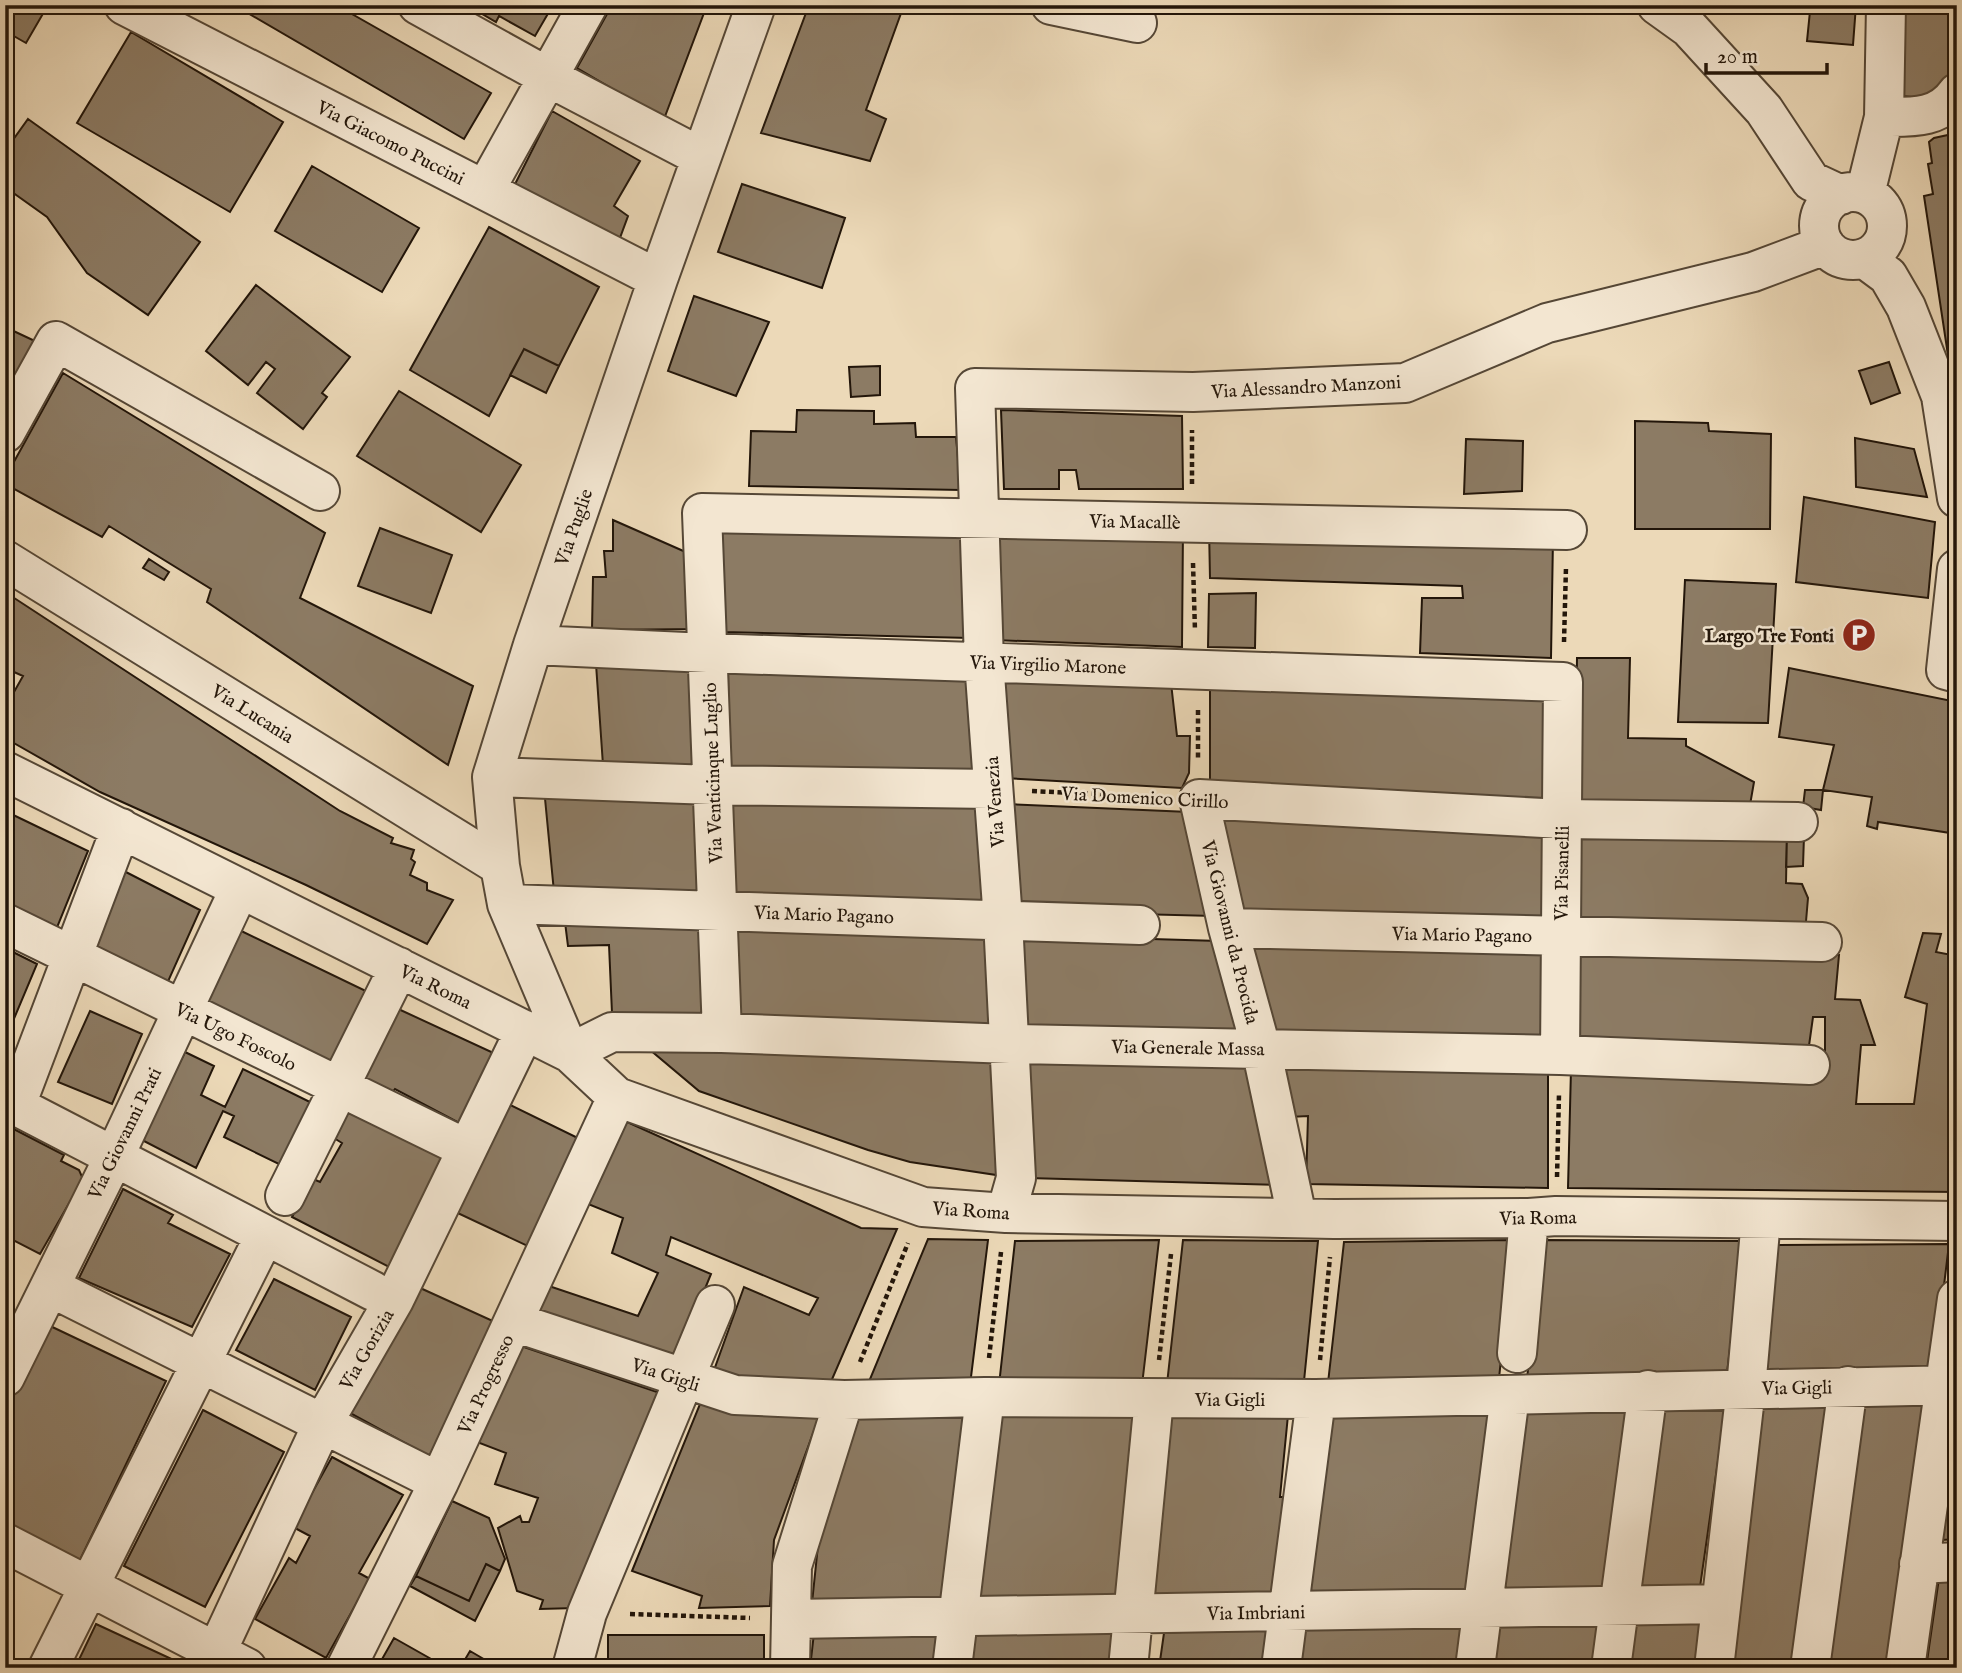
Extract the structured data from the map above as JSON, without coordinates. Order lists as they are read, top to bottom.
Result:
{
  "streets": {
    "street": [
      "Via Giacomo Puccini",
      "Via Alessandro Manzoni",
      "Via Macallè",
      "Via Puglie",
      "Via Virgilio Marone",
      "Via Lucania",
      "Via Venticinque Luglio",
      "Via Domenico Cirillo",
      "Via Venezia",
      "Via Pisanelli",
      "Via Mario Pagano",
      "Via Giovanni da Procida",
      "Via Roma",
      "Via Ugo Foscolo",
      "Via Generale Massa",
      "Via Giovanni Prati",
      "Via Gorizia",
      "Via Gigli",
      "Via Progresso",
      "Via Imbriani"
    ]
  },
  "crossings": [
    ["Via Giacomo Puccini", "Via Puglie"],
    ["Via Alessandro Manzoni", "Via Venezia"],
    ["Via Macallè", "Via Venticinque Luglio"],
    ["Via Macallè", "Via Venezia"],
    ["Via Puglie", "Via Virgilio Marone"],
    ["Via Puglie", "Via Lucania"],
    ["Via Puglie", "Via Mario Pagano"],
    ["Via Puglie", "Via Roma"],
    ["Via Puglie", "Via Generale Massa"],
    ["Via Virgilio Marone", "Via Venticinque Luglio"],
    ["Via Virgilio Marone", "Via Venezia"],
    ["Via Virgilio Marone", "Via Pisanelli"],
    ["Via Venticinque Luglio", "Via Mario Pagano"],
    ["Via Venticinque Luglio", "Via Generale Massa"],
    ["Via Domenico Cirillo", "Via Venezia"],
    ["Via Domenico Cirillo", "Via Pisanelli"],
    ["Via Domenico Cirillo", "Via Giovanni da Procida"],
    ["Via Venezia", "Via Mario Pagano"],
    ["Via Venezia", "Via Roma"],
    ["Via Venezia", "Via Generale Massa"],
    ["Via Pisanelli", "Via Mario Pagano"],
    ["Via Pisanelli", "Via Generale Massa"],
    ["Via Mario Pagano", "Via Giovanni da Procida"],
    ["Via Giovanni da Procida", "Via Roma"],
    ["Via Giovanni da Procida", "Via Generale Massa"],
    ["Via Roma", "Via Generale Massa"],
    ["Via Roma", "Via Giovanni Prati"],
    ["Via Roma", "Via Gorizia"],
    ["Via Roma", "Via Progresso"],
    ["Via Ugo Foscolo", "Via Giovanni Prati"],
    ["Via Ugo Foscolo", "Via Gorizia"],
    ["Via Gigli", "Via Progresso"]
  ],
  "places": {
    "parking": ["Largo Tre Fonti"]
  },
  "scale_bar": "20 m"
}
